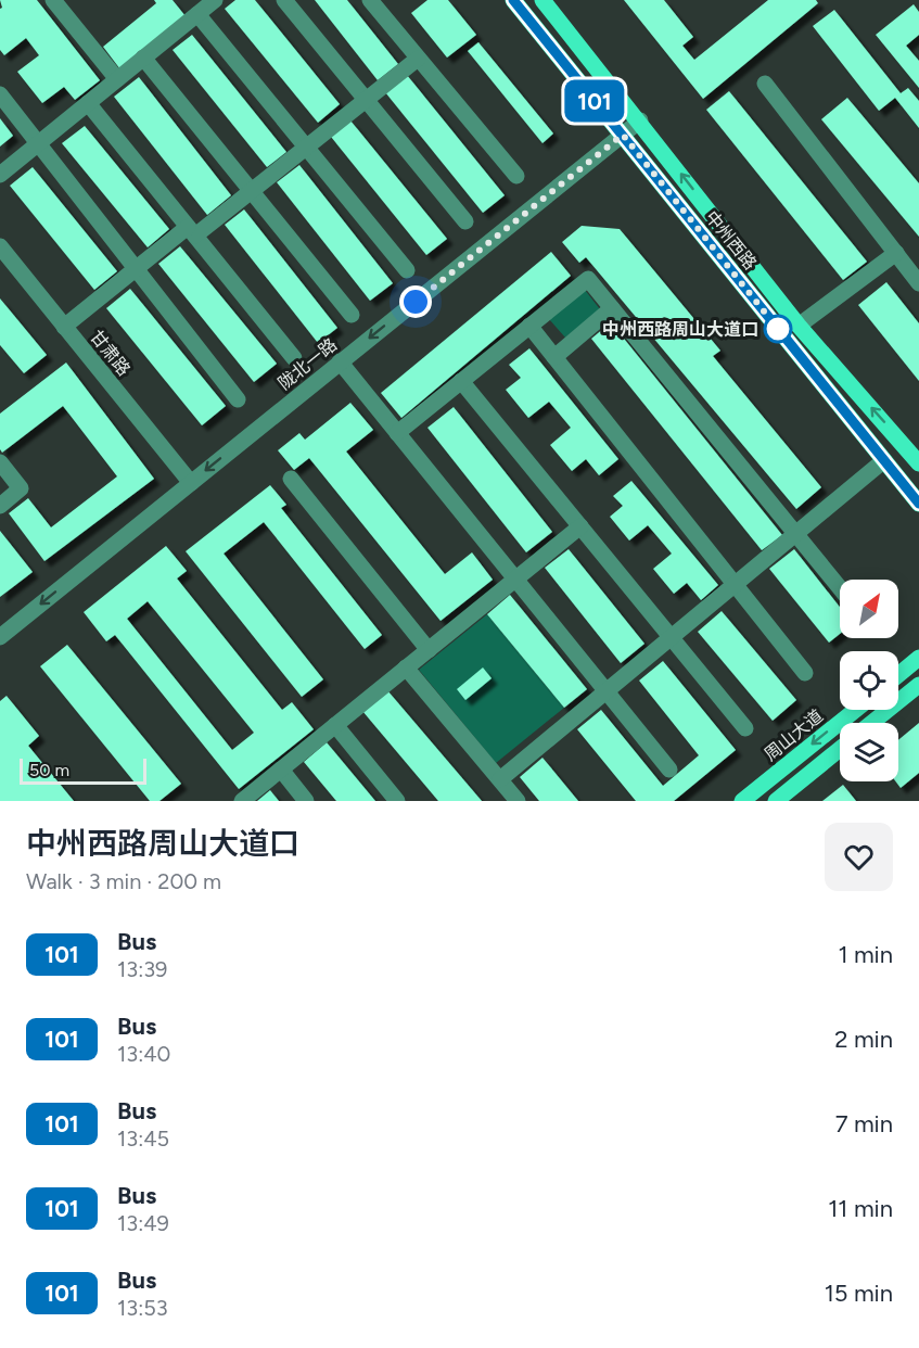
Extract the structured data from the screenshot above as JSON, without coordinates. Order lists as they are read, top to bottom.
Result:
{
  "streets": {
    "main road": ["中州西路", "周山大道"],
    "street": ["甘肃路", "陇北一路"]
  },
  "crossings": [
    ["中州西路", "陇北一路"],
    ["甘肃路", "陇北一路"]
  ],
  "places": ["中州西路周山大道口"],
  "lines": ["bus line 101"],
  "scale_bar": "50 m",
  "north": "top right",
  "page": {
    "on_map": "101",
    "scale": "50 m",
    "heading": ["中州西路周山大道口", "Walk · 3 min · 200 m"],
    "list": [
      {
        "mark": "101",
        "name": "Bus",
        "note": "13:39",
        "value": "1 min"
      },
      {
        "mark": "101",
        "name": "Bus",
        "note": "13:40",
        "value": "2 min"
      },
      {
        "mark": "101",
        "name": "Bus",
        "note": "13:45",
        "value": "7 min"
      },
      {
        "mark": "101",
        "name": "Bus",
        "note": "13:49",
        "value": "11 min"
      },
      {
        "mark": "101",
        "name": "Bus",
        "note": "13:53",
        "value": "15 min"
      }
    ]
  }
}
